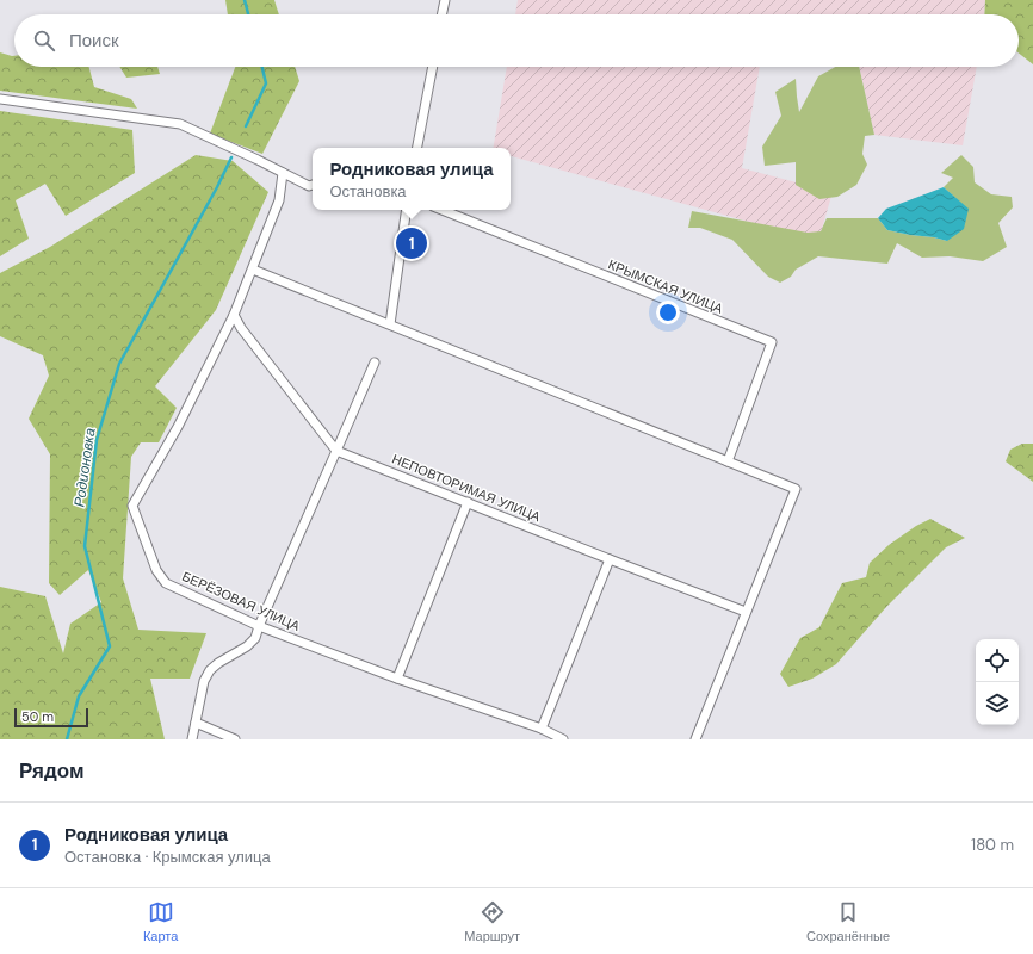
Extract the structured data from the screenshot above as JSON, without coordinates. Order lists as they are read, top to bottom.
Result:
{
  "streets": {
    "street": ["КРЫМСКАЯ УЛИЦА", "НЕПОВТОРИМАЯ УЛИЦА", "БЕРЁЗОВАЯ УЛИЦА"]
  },
  "water": ["Родионовка"],
  "scale_bar": "50 m",
  "page": {
    "search": "Поиск",
    "popup": ["Родниковая улица", "Остановка"],
    "pins": "1",
    "scale": "50 m",
    "heading": "Рядом",
    "list": [
      {
        "mark": "1",
        "name": "Родниковая улица",
        "note": "Остановка · Крымская улица",
        "value": "180 m"
      }
    ],
    "nav": ["Карта", "Маршрут", "Сохранённые"]
  }
}
